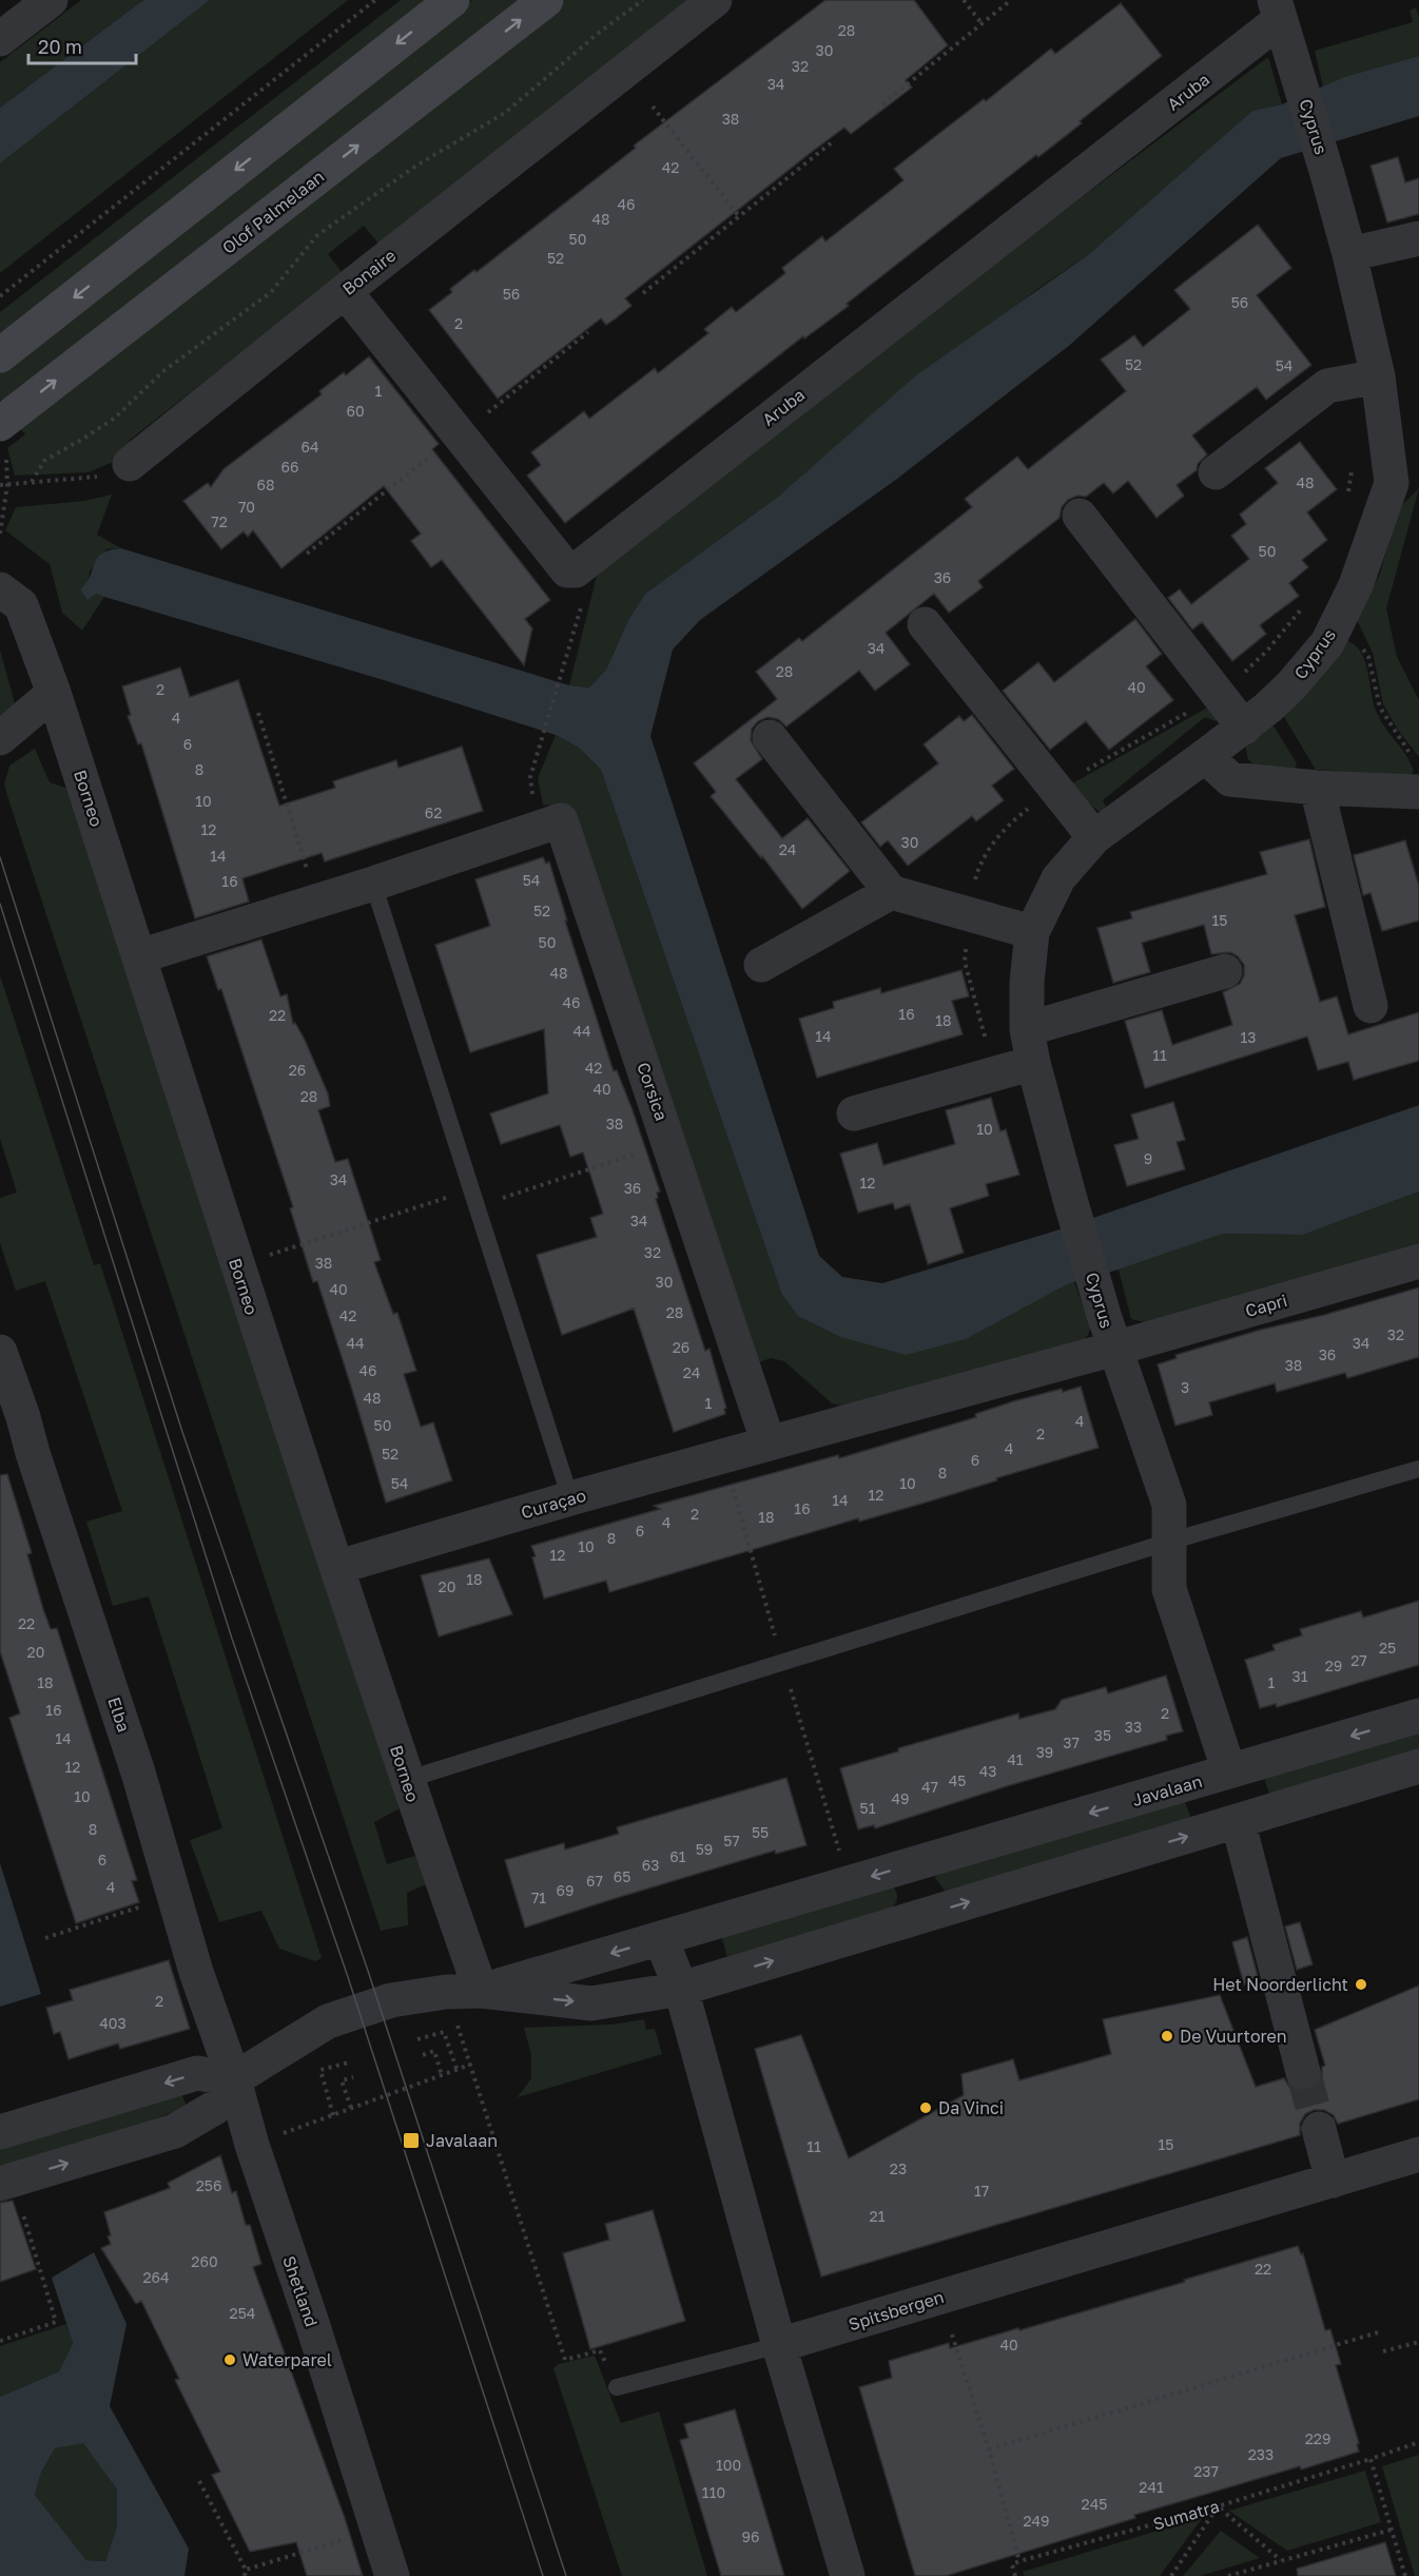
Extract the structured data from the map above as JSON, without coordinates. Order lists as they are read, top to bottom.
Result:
{
  "streets": {
    "street": [
      "Aruba",
      "Cyprus",
      "Olof Palmelaan",
      "Bonaire",
      "Borneo",
      "Corsica",
      "Capri",
      "Curaçao",
      "Elba",
      "Javalaan",
      "Shetland",
      "Spitsbergen"
    ],
    "path": ["Sumatra"]
  },
  "crossings": [
    ["Aruba", "Cyprus"],
    ["Cyprus", "Capri"],
    ["Cyprus", "Javalaan"],
    ["Borneo", "Corsica"],
    ["Borneo", "Curaçao"],
    ["Borneo", "Javalaan"],
    ["Corsica", "Curaçao"],
    ["Elba", "Javalaan"],
    ["Elba", "Shetland"],
    ["Javalaan", "Shetland"]
  ],
  "places": {
    "other": [
      "Het Noorderlicht",
      "De Vuurtoren",
      "Da Vinci",
      "Waterparel"
    ],
    "transit": ["Javalaan"]
  },
  "house_numbers": [
    "28",
    "30",
    "32",
    "34",
    "38",
    "42",
    "46",
    "48",
    "50",
    "52",
    "56",
    "56",
    "2",
    "52",
    "54",
    "1",
    "60",
    "64",
    "66",
    "48",
    "68",
    "70",
    "72",
    "50",
    "36",
    "34",
    "28",
    "40",
    "2",
    "4",
    "6",
    "8",
    "10",
    "62",
    "12",
    "30",
    "24",
    "14",
    "54",
    "16",
    "52",
    "15",
    "50",
    "48",
    "46",
    "16",
    "22",
    "18",
    "44",
    "14",
    "13",
    "11",
    "42",
    "26",
    "40",
    "28",
    "38",
    "10",
    "9",
    "34",
    "12",
    "36",
    "34",
    "32",
    "38",
    "30",
    "40",
    "28",
    "42",
    "32",
    "44",
    "34",
    "26",
    "36",
    "38",
    "46",
    "24",
    "3",
    "48",
    "1",
    "4",
    "50",
    "2",
    "4",
    "52",
    "6",
    "8",
    "54",
    "10",
    "12",
    "14",
    "16",
    "2",
    "18",
    "4",
    "6",
    "8",
    "10",
    "12",
    "18",
    "20",
    "22",
    "25",
    "20",
    "27",
    "29",
    "31",
    "18",
    "1",
    "16",
    "2",
    "33",
    "35",
    "14",
    "37",
    "39",
    "41",
    "12",
    "43",
    "45",
    "47",
    "10",
    "49",
    "51",
    "8",
    "55",
    "57",
    "59",
    "61",
    "6",
    "63",
    "65",
    "67",
    "4",
    "69",
    "71",
    "2",
    "403",
    "15",
    "11",
    "23",
    "256",
    "17",
    "21",
    "260",
    "22",
    "264",
    "254",
    "40",
    "229",
    "233",
    "100",
    "237",
    "241",
    "110",
    "245",
    "249",
    "96"
  ],
  "scale_bar": "20 m"
}
